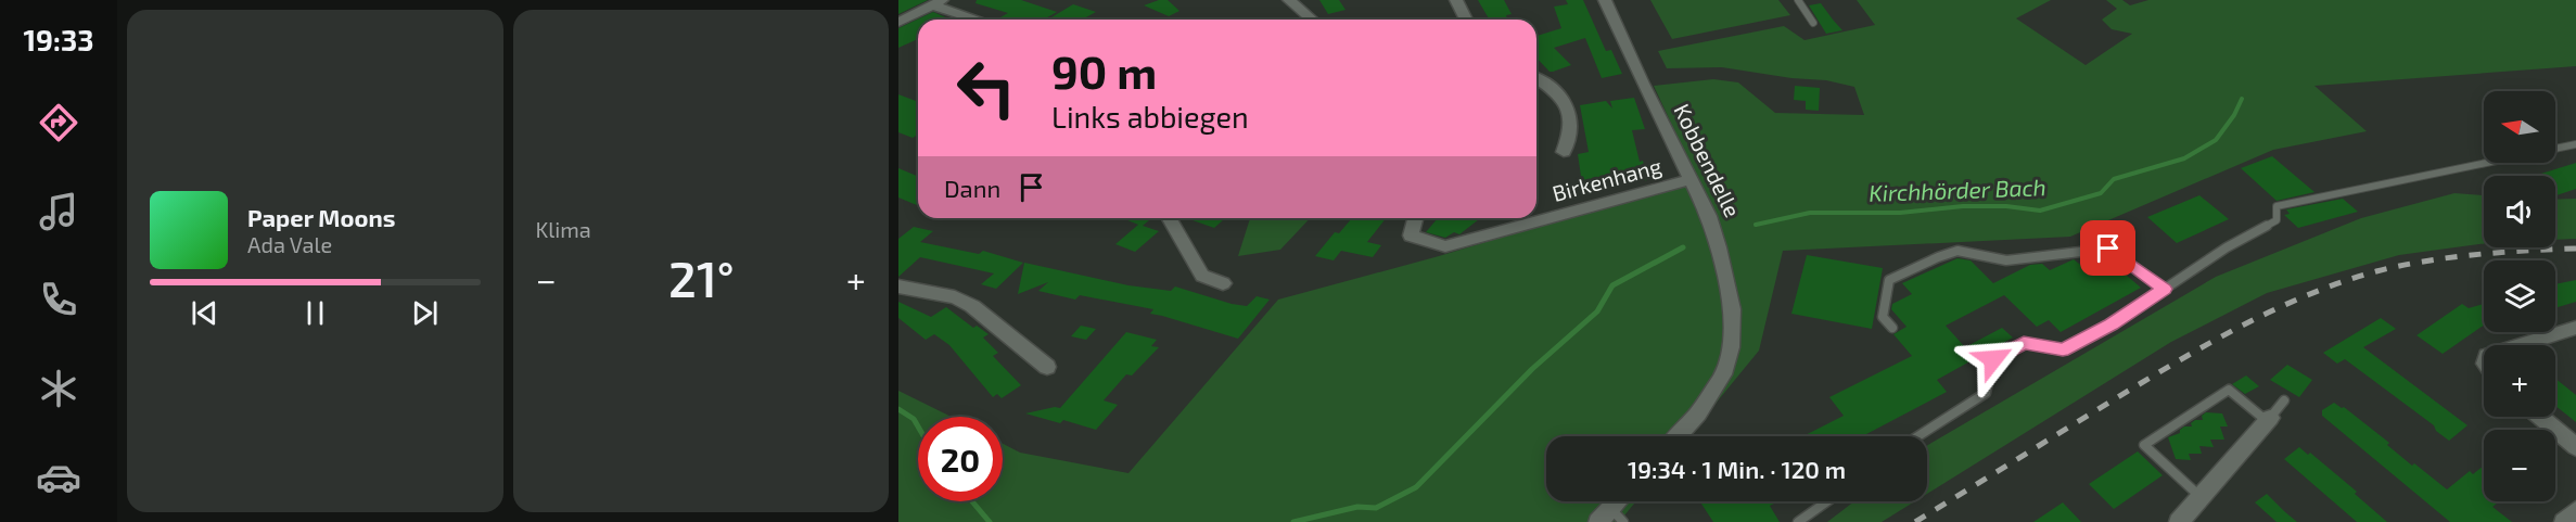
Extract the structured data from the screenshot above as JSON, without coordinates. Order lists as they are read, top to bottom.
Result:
{
  "streets": {
    "street": ["Kobbendelle", "Birkenhang"]
  },
  "crossings": [
    ["Kobbendelle", "Birkenhang"]
  ],
  "water": ["Kirchhörder Bach"],
  "north": "left",
  "page": {
    "tabs": "19:33",
    "tile": "Klima",
    "turn": ["90 m", "Links abbiegen"],
    "map_buttons": ["+", "−"],
    "then": "Dann",
    "song": ["Paper Moons", "Ada Vale"],
    "heat": ["−", "21°", "+"],
    "limit": "20",
    "trip": "19:34 · 1 Min. · 120 m"
  }
}
